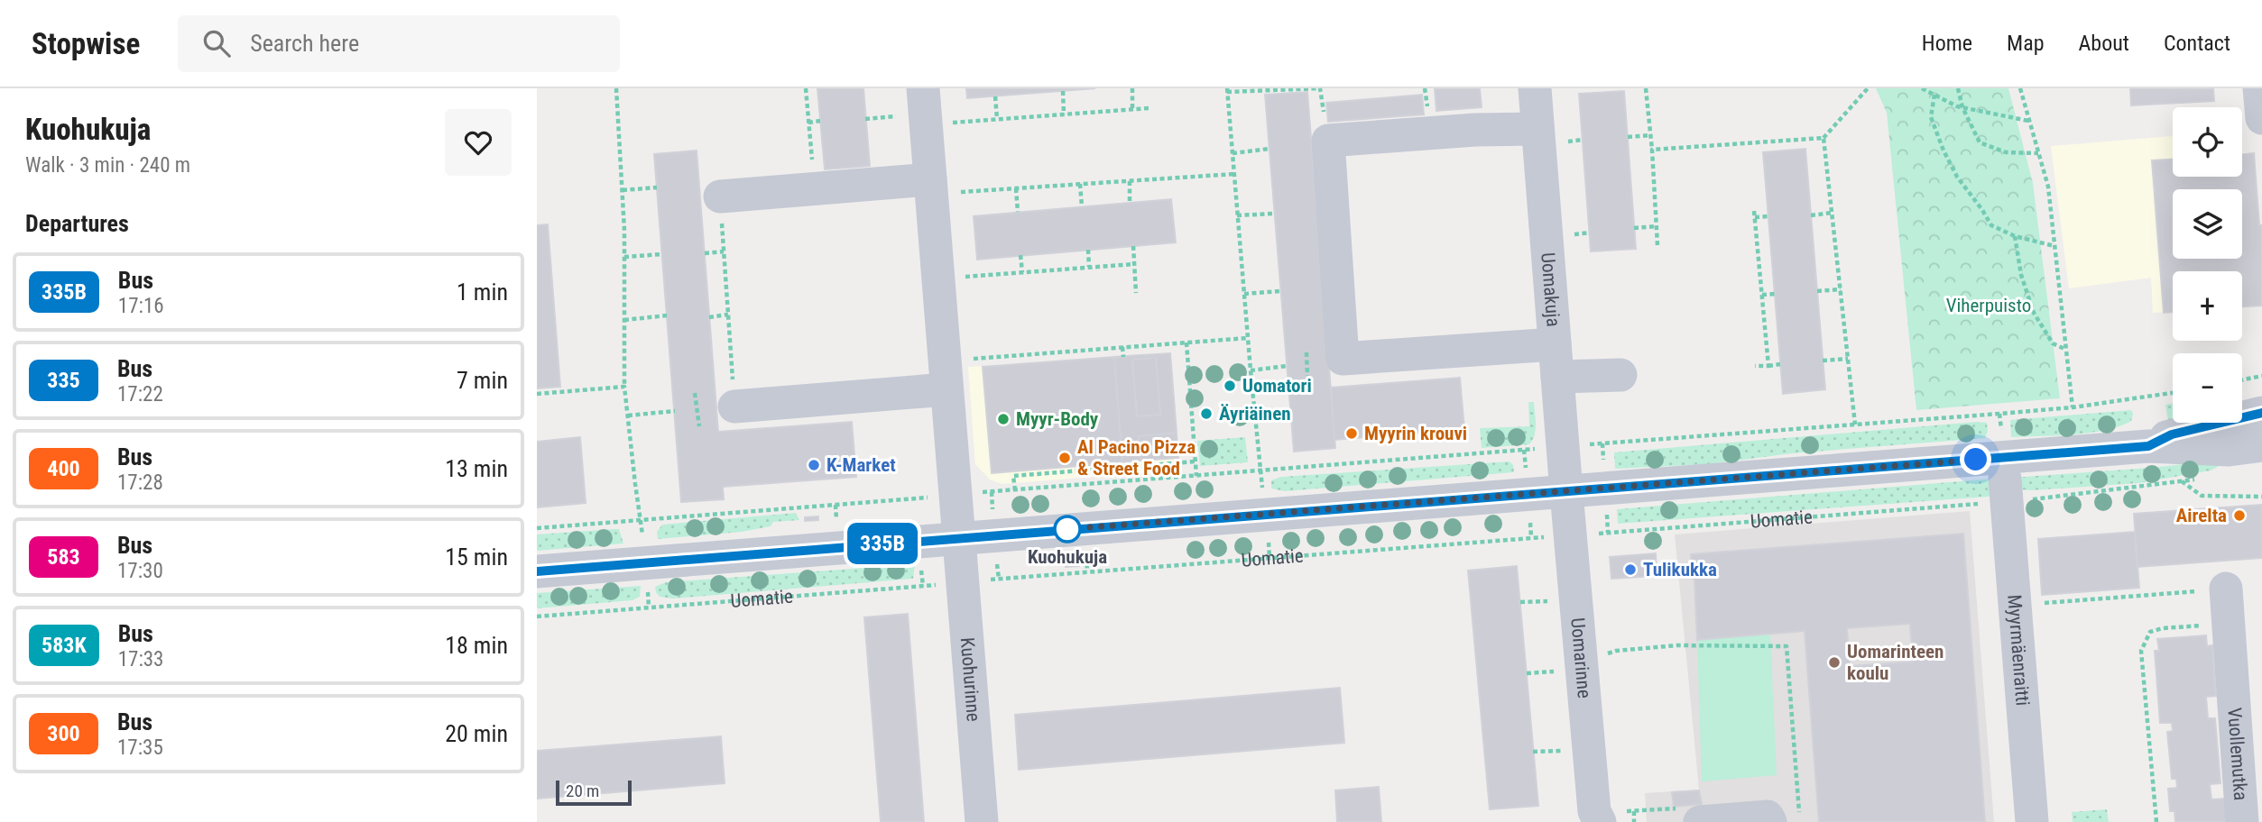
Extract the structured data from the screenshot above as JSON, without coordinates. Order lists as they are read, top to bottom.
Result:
{
  "streets": {
    "street": [
      "Uomakuja",
      "Myyrmäenraitti",
      "Uomarinne",
      "Kuohurinne",
      "Vuollemutka"
    ],
    "path": ["Uomatie"]
  },
  "crossings": [
    ["Uomakuja", "Uomarinne"],
    ["Uomatie", "Myyrmäenraitti"],
    ["Uomatie", "Uomarinne"],
    ["Uomatie", "Kuohurinne"]
  ],
  "parks": ["Viherpuisto"],
  "places": [
    "Uomatori",
    "Äyriäinen",
    "Myyr-Body",
    "Myyrin krouvi",
    "Al Pacino Pizza & Street Food",
    "K-Market",
    "Airelta",
    "Kuohukuja",
    "Tulikukka",
    "Uomarinteen koulu"
  ],
  "lines": ["bus line 335B"],
  "scale_bar": "20 m",
  "page": {
    "header": "Stopwise",
    "search": "Search here",
    "nav": [
      "Home",
      "Map",
      "About",
      "Contact"
    ],
    "heading": [
      ["Kuohukuja", "Walk · 3 min · 240 m"],
      "Departures"
    ],
    "on_map": "335B",
    "map_buttons": ["+", "−"],
    "list": [
      {
        "mark": "335B",
        "name": "Bus",
        "note": "17:16",
        "value": "1 min"
      },
      {
        "mark": "335",
        "name": "Bus",
        "note": "17:22",
        "value": "7 min"
      },
      {
        "mark": "400",
        "name": "Bus",
        "note": "17:28",
        "value": "13 min"
      },
      {
        "mark": "583",
        "name": "Bus",
        "note": "17:30",
        "value": "15 min"
      },
      {
        "mark": "583K",
        "name": "Bus",
        "note": "17:33",
        "value": "18 min"
      },
      {
        "mark": "300",
        "name": "Bus",
        "note": "17:35",
        "value": "20 min"
      }
    ],
    "scale": "20 m"
  }
}
